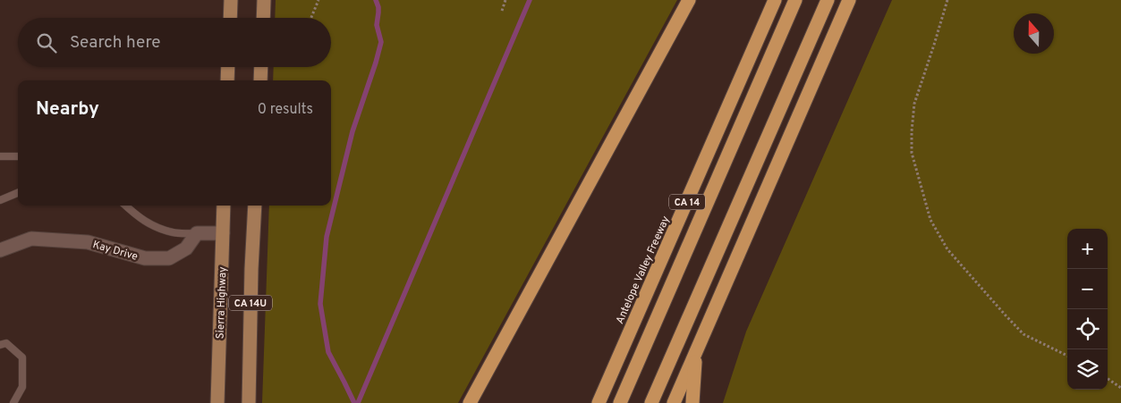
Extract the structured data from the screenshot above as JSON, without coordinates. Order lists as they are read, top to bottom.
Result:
{
  "streets": {
    "highway": ["CA 14", "Antelope Valley Freeway"],
    "main road": ["Sierra Highway", "CA 14U"],
    "street": ["Kay Drive"]
  },
  "north": "top",
  "page": {
    "search": "Search here",
    "heading": ["Nearby", "0 results"],
    "map_buttons": ["+", "−"]
  }
}
